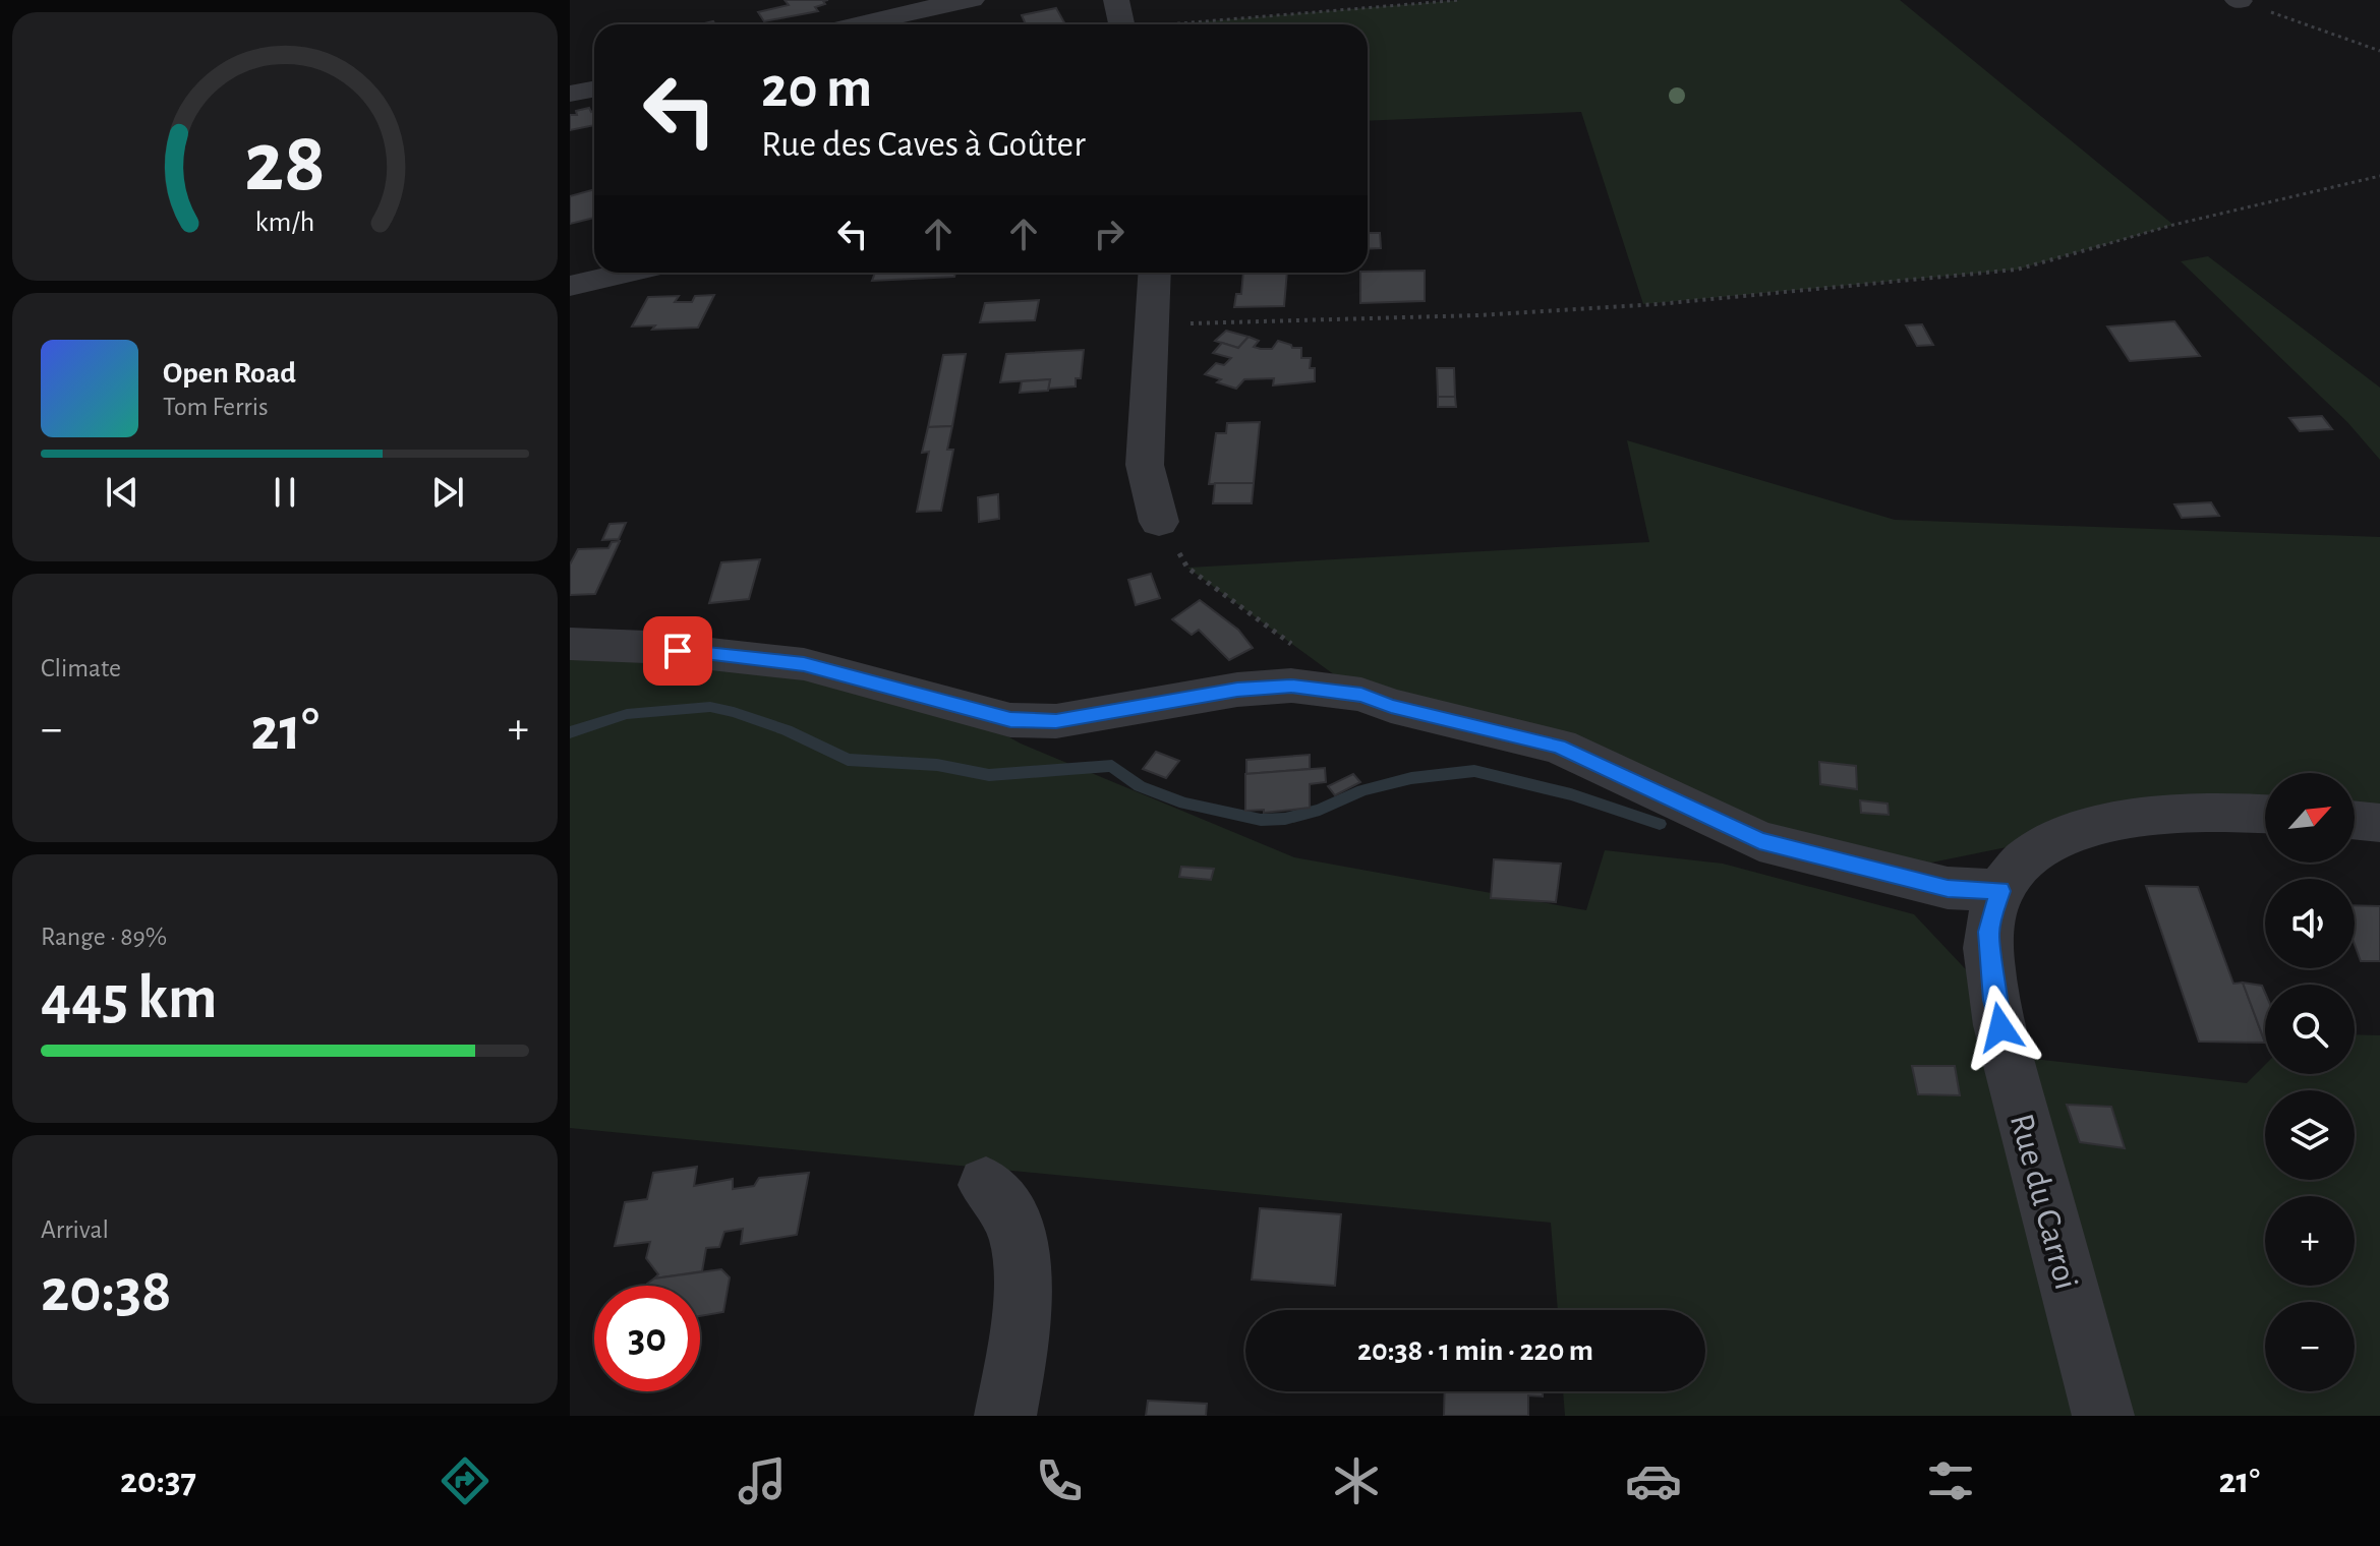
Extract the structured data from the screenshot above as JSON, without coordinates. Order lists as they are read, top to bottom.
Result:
{
  "streets": {
    "street": ["Rue du Carroi"]
  },
  "north": "top right",
  "page": {
    "turn": ["20 m", "Rue des Caves à Goûter"],
    "song": ["Open Road", "Tom Ferris"],
    "tile": [
      "Climate",
      ["Range · 89%", "445 km"],
      ["Arrival", "20:38"]
    ],
    "heat": ["−", "21°", "+"],
    "map_buttons": ["+", "−"],
    "limit": "30",
    "trip": "20:38 · 1 min · 220 m",
    "tabs": ["20:37", "21°"],
    "gauge": ["28", "km/h"]
  }
}
